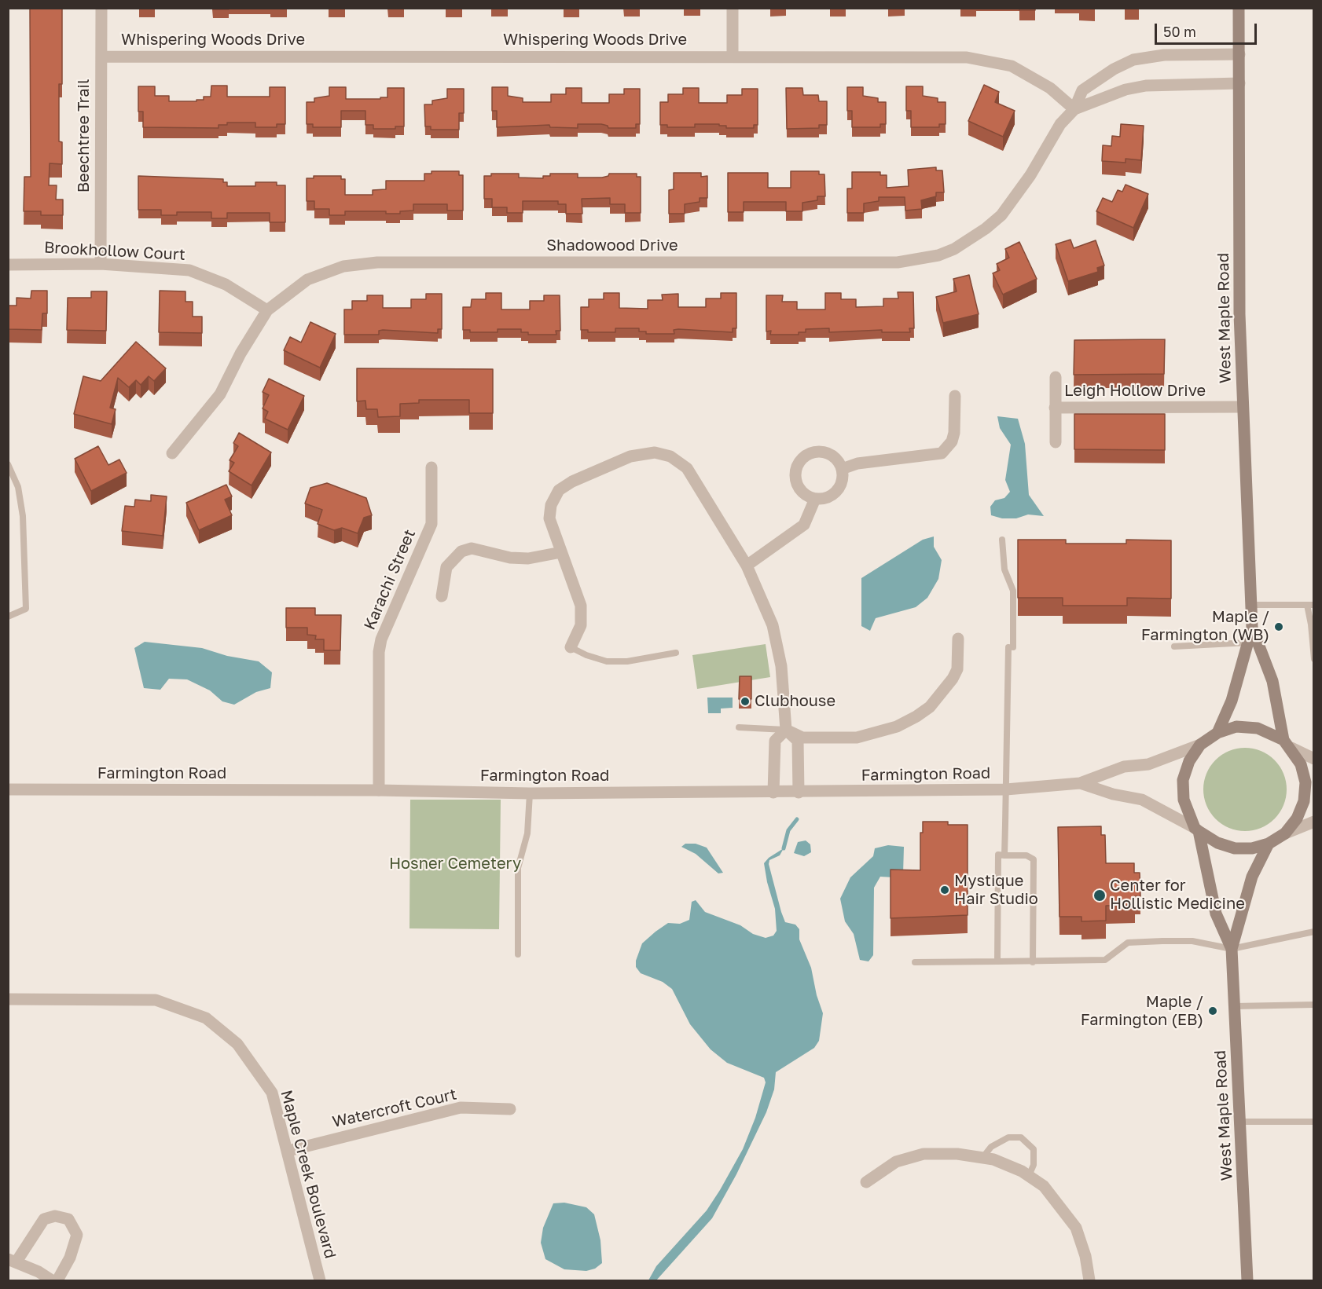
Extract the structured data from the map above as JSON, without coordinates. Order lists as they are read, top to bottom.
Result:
{
  "streets": {
    "main road": ["West Maple Road"],
    "street": [
      "Whispering Woods Drive",
      "Beechtree Trail",
      "Shadowood Drive",
      "Brookhollow Court",
      "Leigh Hollow Drive",
      "Karachi Street",
      "Farmington Road",
      "Watercroft Court",
      "Maple Creek Boulevard"
    ]
  },
  "crossings": [
    ["Whispering Woods Drive", "Beechtree Trail"],
    ["Whispering Woods Drive", "Shadowood Drive"],
    ["Beechtree Trail", "Brookhollow Court"],
    ["Shadowood Drive", "Brookhollow Court"],
    ["Shadowood Drive", "West Maple Road"],
    ["West Maple Road", "Leigh Hollow Drive"],
    ["West Maple Road", "Farmington Road"],
    ["Karachi Street", "Farmington Road"],
    ["Watercroft Court", "Maple Creek Boulevard"]
  ],
  "parks": ["Hosner Cemetery"],
  "places": [
    "Maple / Farmington (WB)",
    "Clubhouse",
    "Mystique Hair Studio",
    "Center for Hollistic Medicine",
    "Maple / Farmington (EB)"
  ],
  "scale_bar": "50 m"
}
